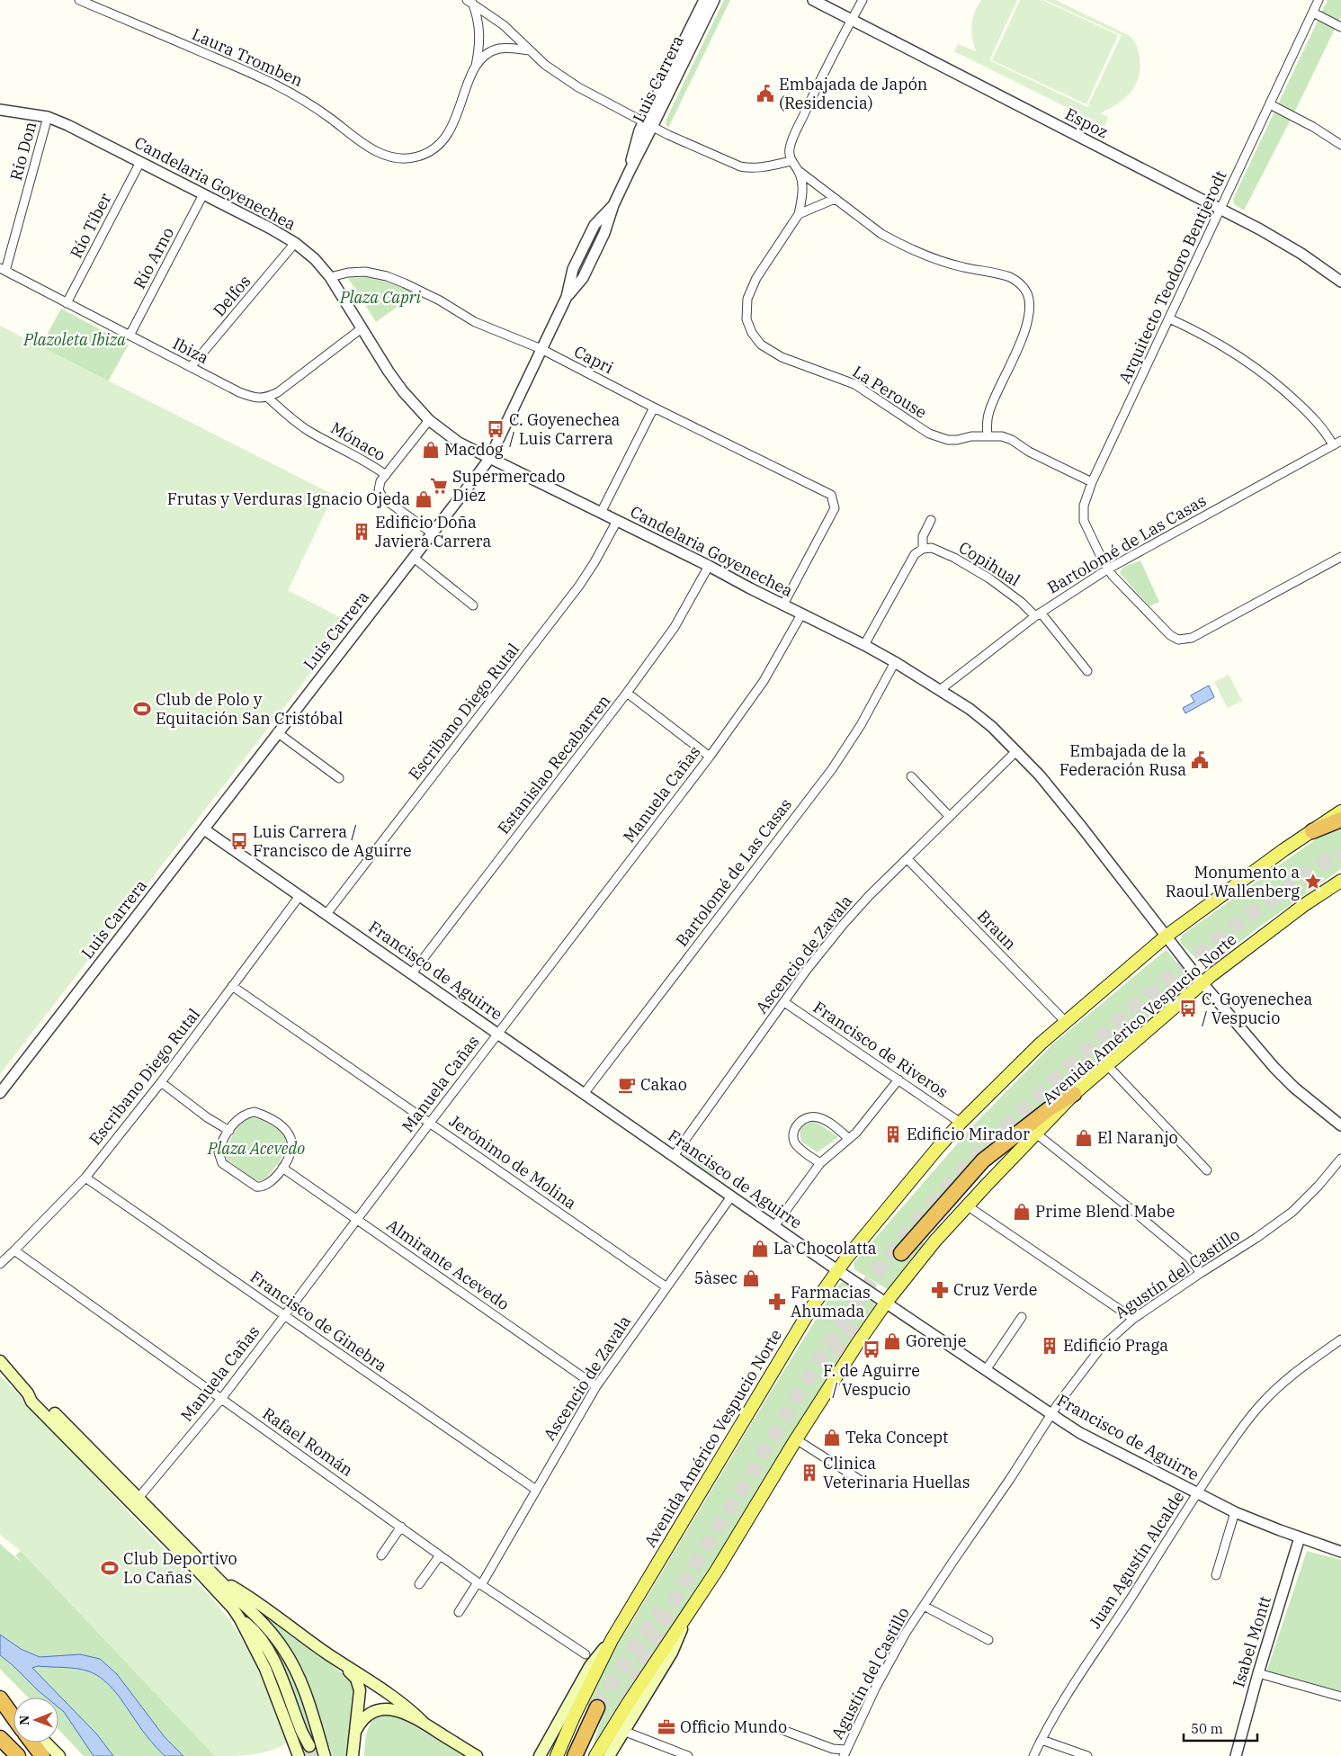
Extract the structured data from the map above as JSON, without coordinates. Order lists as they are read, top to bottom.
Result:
{
  "streets": {
    "main road": ["Avenida Américo Vespucio Norte"],
    "street": [
      "Laura Tromben",
      "Luis Carrera",
      "Espoz",
      "Río Don",
      "Candelaria Goyenechea",
      "Río Tíber",
      "Río Arno",
      "Arquitecto Teodoro Bentjerodt",
      "Delfos",
      "Ibiza",
      "Capri",
      "La Perouse",
      "Mónaco",
      "Bartolomé de Las Casas",
      "Copihual",
      "Escribano Diego Rutal",
      "Estanislao Recabarren",
      "Manuela Cañas",
      "Braun",
      "Ascencio de Zavala",
      "Francisco de Aguirre",
      "Francisco de Riveros",
      "Jerónimo de Molina",
      "Almirante Acevedo",
      "Agustín del Castillo",
      "Francisco de Ginebra",
      "Rafael Román",
      "Juan Agustín Alcalde",
      "Isabel Montt"
    ]
  },
  "crossings": [
    ["Luis Carrera", "Candelaria Goyenechea"],
    ["Luis Carrera", "Capri"],
    ["Luis Carrera", "Mónaco"],
    ["Luis Carrera", "Francisco de Aguirre"],
    ["Espoz", "Arquitecto Teodoro Bentjerodt"],
    ["Río Don", "Candelaria Goyenechea"],
    ["Río Don", "Ibiza"],
    ["Candelaria Goyenechea", "Río Tíber"],
    ["Candelaria Goyenechea", "Río Arno"],
    ["Candelaria Goyenechea", "Delfos"],
    ["Candelaria Goyenechea", "Capri"],
    ["Candelaria Goyenechea", "Bartolomé de Las Casas"],
    ["Candelaria Goyenechea", "Escribano Diego Rutal"],
    ["Candelaria Goyenechea", "Estanislao Recabarren"],
    ["Candelaria Goyenechea", "Manuela Cañas"],
    ["Candelaria Goyenechea", "Ascencio de Zavala"],
    ["Candelaria Goyenechea", "Avenida Américo Vespucio Norte"],
    ["Río Tíber", "Ibiza"],
    ["Río Arno", "Ibiza"],
    ["Arquitecto Teodoro Bentjerodt", "La Perouse"],
    ["Arquitecto Teodoro Bentjerodt", "Bartolomé de Las Casas"],
    ["Delfos", "Ibiza"],
    ["Ibiza", "Mónaco"],
    ["Bartolomé de Las Casas", "Copihual"],
    ["Bartolomé de Las Casas", "Francisco de Aguirre"],
    ["Escribano Diego Rutal", "Francisco de Aguirre"],
    ["Escribano Diego Rutal", "Jerónimo de Molina"],
    ["Escribano Diego Rutal", "Francisco de Ginebra"],
    ["Escribano Diego Rutal", "Rafael Román"],
    ["Estanislao Recabarren", "Francisco de Aguirre"],
    ["Manuela Cañas", "Francisco de Aguirre"],
    ["Manuela Cañas", "Jerónimo de Molina"],
    ["Manuela Cañas", "Almirante Acevedo"],
    ["Manuela Cañas", "Francisco de Ginebra"],
    ["Manuela Cañas", "Rafael Román"],
    ["Braun", "Ascencio de Zavala"],
    ["Braun", "Avenida Américo Vespucio Norte"],
    ["Ascencio de Zavala", "Francisco de Aguirre"],
    ["Ascencio de Zavala", "Francisco de Riveros"],
    ["Ascencio de Zavala", "Jerónimo de Molina"],
    ["Ascencio de Zavala", "Almirante Acevedo"],
    ["Ascencio de Zavala", "Francisco de Ginebra"],
    ["Ascencio de Zavala", "Rafael Román"],
    ["Francisco de Aguirre", "Avenida Américo Vespucio Norte"],
    ["Francisco de Aguirre", "Agustín del Castillo"],
    ["Francisco de Aguirre", "Juan Agustín Alcalde"],
    ["Francisco de Aguirre", "Isabel Montt"],
    ["Avenida Américo Vespucio Norte", "Francisco de Riveros"]
  ],
  "parks": ["Plaza Capri", "Plazoleta Ibiza", "Plaza Acevedo"],
  "places": {
    "public building": ["Embajada de Japón (Residencia)", "Embajada de la Federación Rusa"],
    "bus stop": [
      "C. Goyenechea / Luis Carrera",
      "Luis Carrera / Francisco de Aguirre",
      "C. Goyenechea / Vespucio",
      "F. de Aguirre / Vespucio"
    ],
    "shop": [
      "Macdog",
      "Frutas y Verduras Ignacio Ojeda",
      "El Naranjo",
      "Prime Blend Mabe",
      "La Chocolatta",
      "5àsec",
      "Gorenje",
      "Teka Concept"
    ],
    "supermarket": ["Supermercado Diez"],
    "building": [
      "Edificio Doña Javiera Carrera",
      "Edificio Mirador",
      "Edificio Praga",
      "Clinica Veterinaria Huellas"
    ],
    "sports": ["Club de Polo y Equitación San Cristóbal", "Club Deportivo Lo Cañas"],
    "place": ["Monumento a Raoul Wallenberg"],
    "cafe": ["Cakao"],
    "pharmacy": ["Cruz Verde", "Farmacias Ahumada"],
    "office": ["Officio Mundo"]
  },
  "scale_bar": "50 m",
  "north": "left"
}
